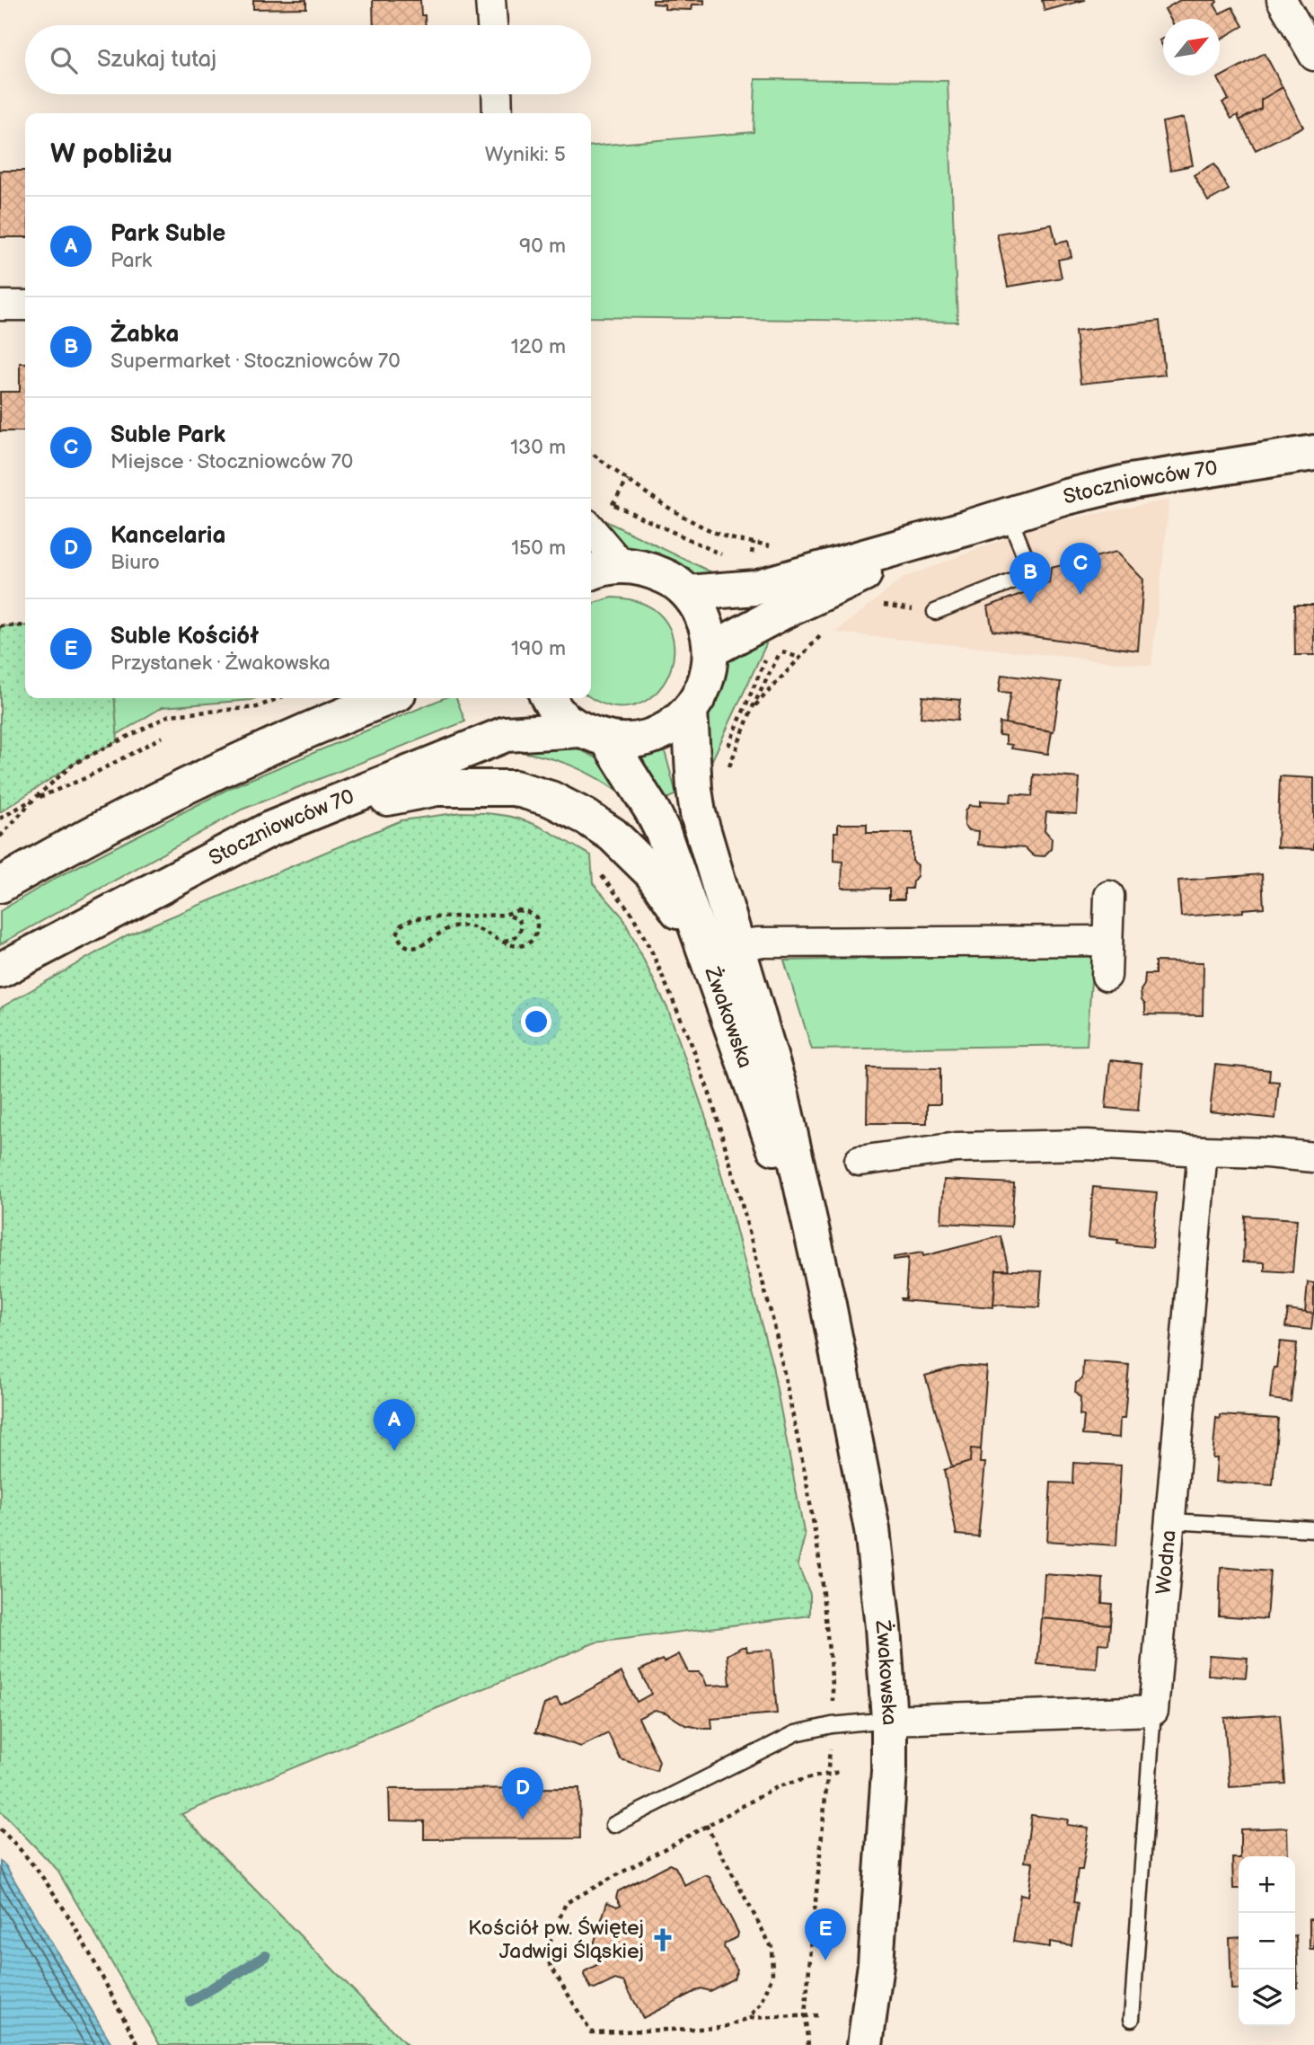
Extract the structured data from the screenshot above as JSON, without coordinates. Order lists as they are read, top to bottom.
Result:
{
  "streets": {
    "street": ["Stoczniowców 70", "Żwakowska", "Wodna"]
  },
  "crossings": [
    ["Stoczniowców 70", "Żwakowska"]
  ],
  "places": {
    "church": ["Kościół pw. Świętej Jadwigi Śląskiej"]
  },
  "north": "top right",
  "page": {
    "search": "Szukaj tutaj",
    "heading": ["W pobliżu", "Wyniki: 5"],
    "list": [
      {
        "mark": "A",
        "name": "Park Suble",
        "note": "Park",
        "value": "90 m"
      },
      {
        "mark": "B",
        "name": "Żabka",
        "note": "Supermarket · Stoczniowców 70",
        "value": "120 m"
      },
      {
        "mark": "C",
        "name": "Suble Park",
        "note": "Miejsce · Stoczniowców 70",
        "value": "130 m"
      },
      {
        "mark": "D",
        "name": "Kancelaria",
        "note": "Biuro",
        "value": "150 m"
      },
      {
        "mark": "E",
        "name": "Suble Kościół",
        "note": "Przystanek · Żwakowska",
        "value": "190 m"
      }
    ],
    "pins": [
      "C",
      "B",
      "A",
      "D",
      "E"
    ],
    "map_buttons": ["+", "−"]
  }
}
